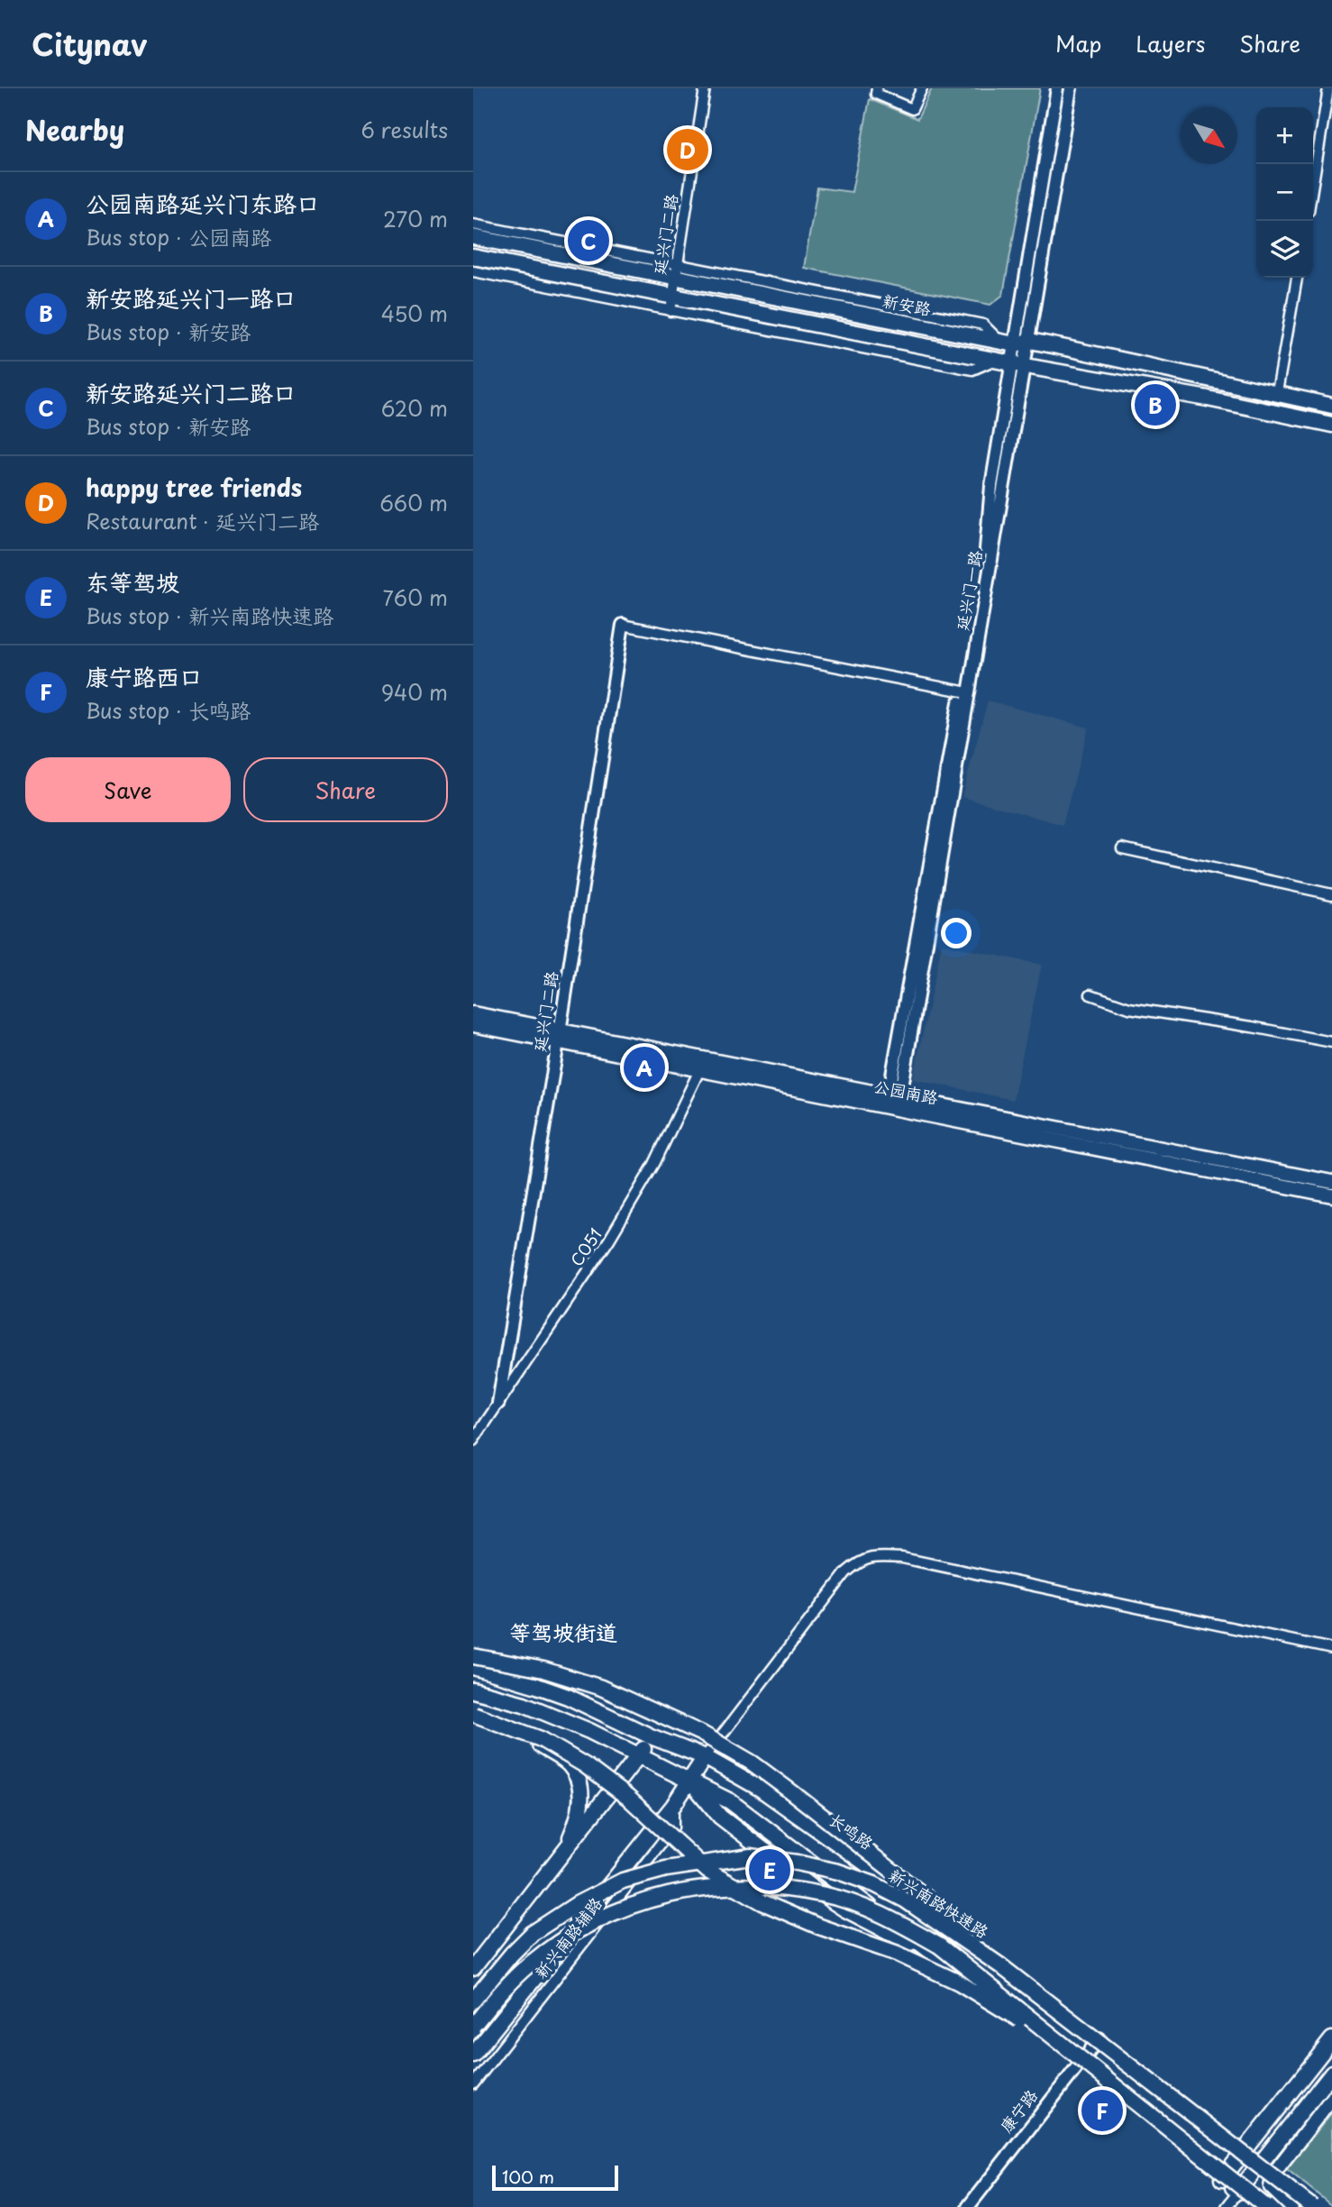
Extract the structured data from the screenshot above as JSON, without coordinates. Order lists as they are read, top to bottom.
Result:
{
  "streets": {
    "main road": [
      "新安路",
      "公园南路",
      "长鸣路",
      "新兴南路快速路"
    ],
    "street": [
      "延兴门二路",
      "延兴门一路",
      "C051",
      "新兴南路辅路",
      "康宁路"
    ]
  },
  "crossings": [
    ["延兴门二路", "新安路"],
    ["延兴门二路", "公园南路"],
    ["延兴门二路", "C051"],
    ["新安路", "延兴门一路"],
    ["延兴门一路", "公园南路"],
    ["公园南路", "C051"],
    ["长鸣路", "康宁路"]
  ],
  "districts": ["等驾坡街道"],
  "scale_bar": "100 m",
  "north": "bottom right",
  "page": {
    "header": "Citynav",
    "nav": ["Map", "Layers", "Share"],
    "heading": ["Nearby", "6 results"],
    "map_buttons": ["+", "−"],
    "pins": [
      "D",
      "C",
      "B",
      "A",
      "E",
      "F"
    ],
    "list": [
      {
        "mark": "A",
        "name": "公园南路延兴门东路口",
        "note": "Bus stop · 公园南路",
        "value": "270 m"
      },
      {
        "mark": "B",
        "name": "新安路延兴门一路口",
        "note": "Bus stop · 新安路",
        "value": "450 m"
      },
      {
        "mark": "C",
        "name": "新安路延兴门二路口",
        "note": "Bus stop · 新安路",
        "value": "620 m"
      },
      {
        "mark": "D",
        "name": "happy tree friends",
        "note": "Restaurant · 延兴门二路",
        "value": "660 m"
      },
      {
        "mark": "E",
        "name": "东等驾坡",
        "note": "Bus stop · 新兴南路快速路",
        "value": "760 m"
      },
      {
        "mark": "F",
        "name": "康宁路西口",
        "note": "Bus stop · 长鸣路",
        "value": "940 m"
      }
    ],
    "buttons": ["Save", "Share"],
    "scale": "100 m"
  }
}
